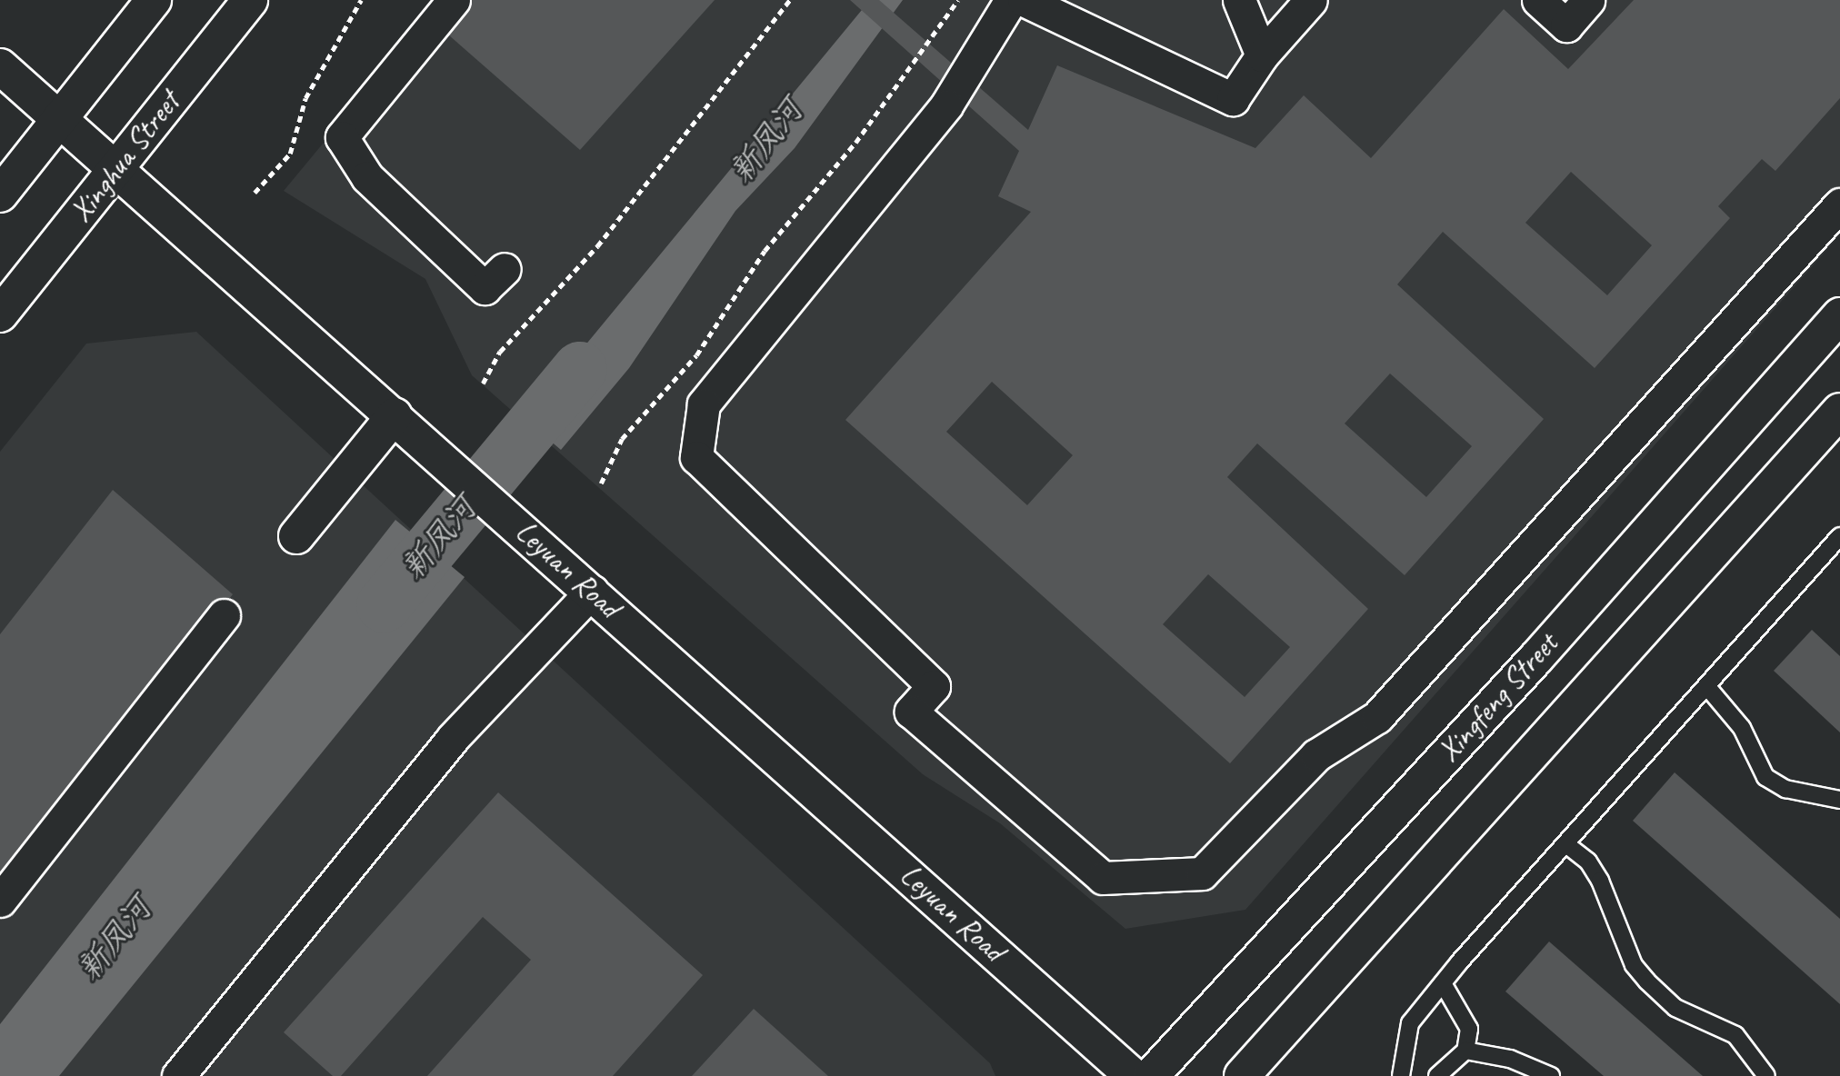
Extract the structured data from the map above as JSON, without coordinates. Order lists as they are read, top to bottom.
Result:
{
  "streets": {
    "main road": ["Xinghua Street", "Leyuan Road", "Xingfeng Street"]
  },
  "crossings": [
    ["Xinghua Street", "Leyuan Road"]
  ],
  "water": ["新凤河"]
}
